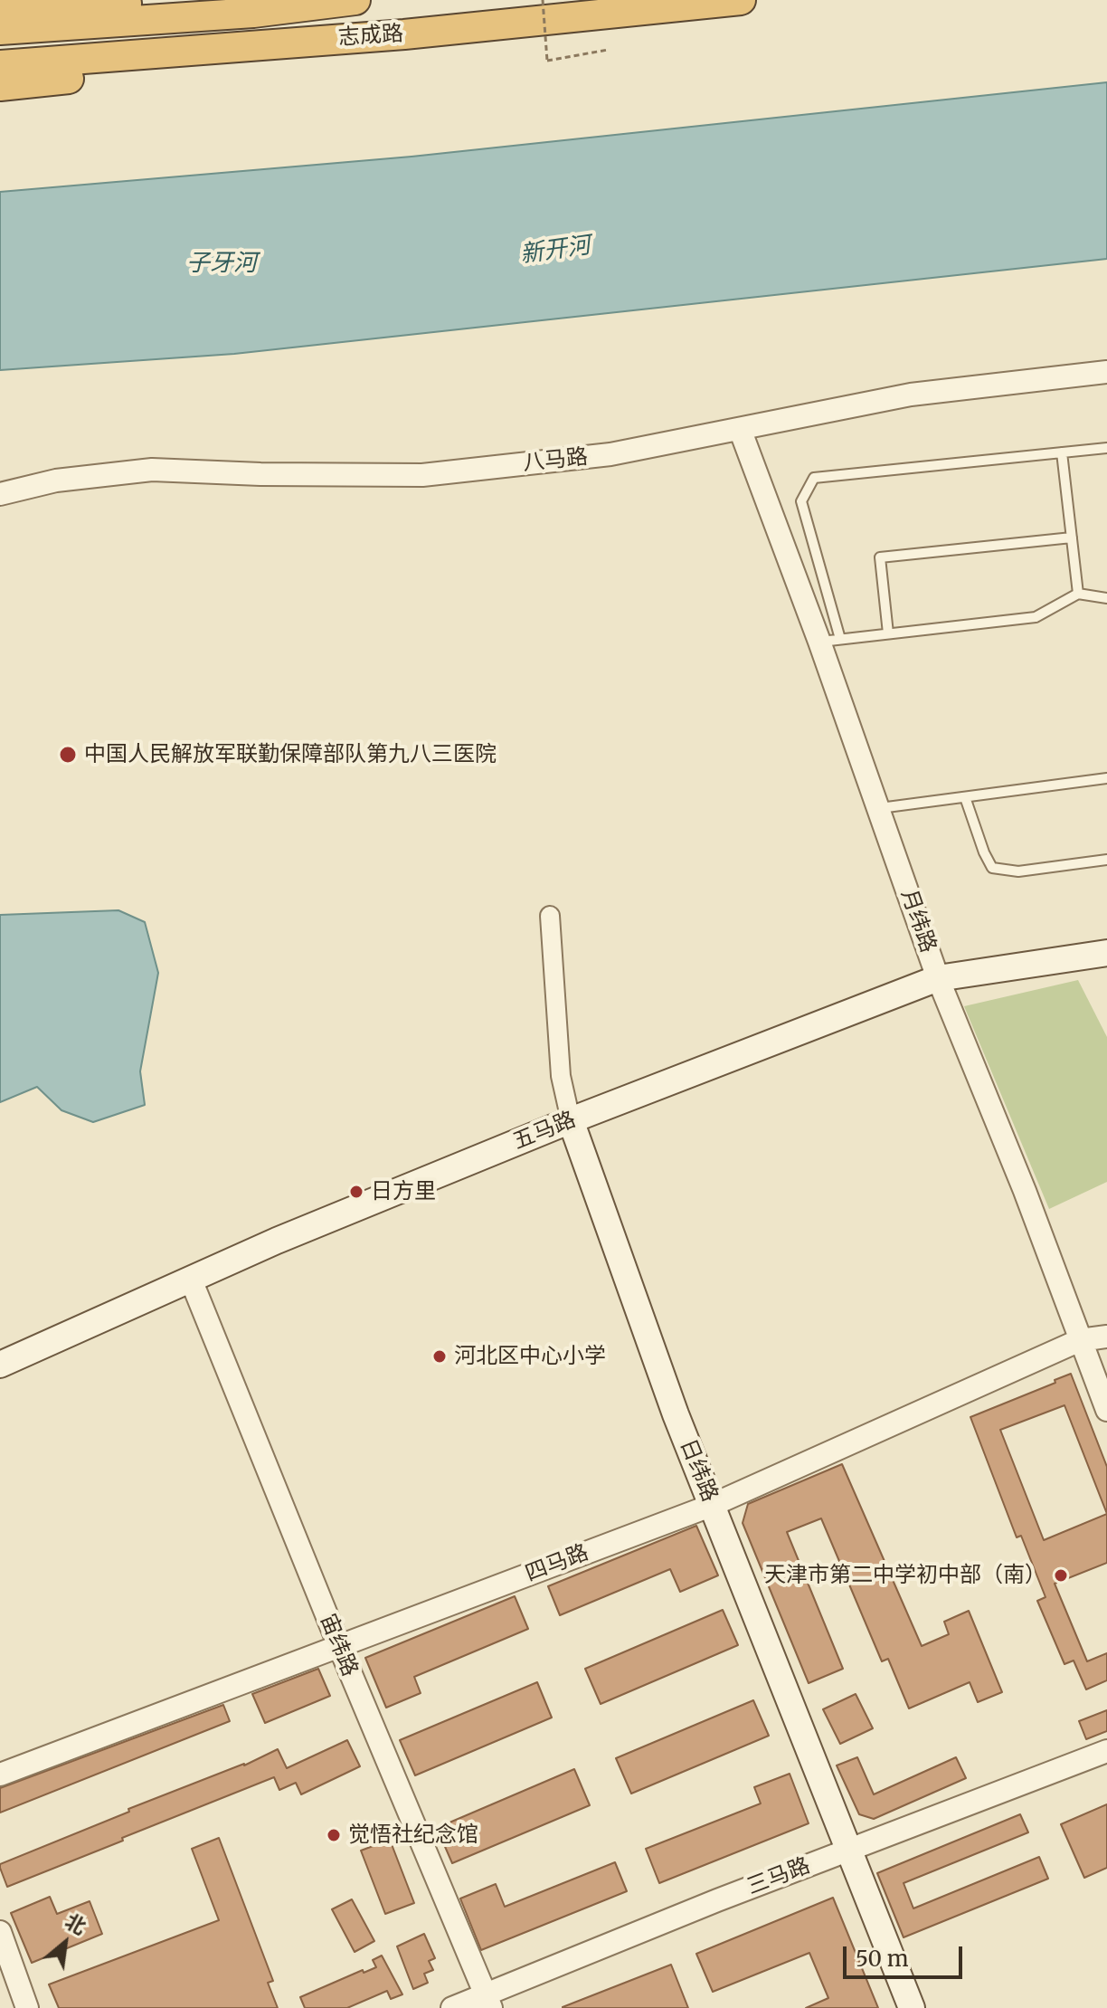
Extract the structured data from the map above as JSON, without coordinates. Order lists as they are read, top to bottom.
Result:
{
  "streets": {
    "highway": ["志成路"],
    "main road": ["五马路", "日纬路"],
    "street": [
      "八马路",
      "月纬路",
      "四马路",
      "宙纬路",
      "三马路"
    ]
  },
  "crossings": [
    ["八马路", "月纬路"],
    ["月纬路", "五马路"],
    ["月纬路", "四马路"],
    ["五马路", "日纬路"],
    ["五马路", "宙纬路"],
    ["日纬路", "四马路"],
    ["日纬路", "三马路"],
    ["四马路", "宙纬路"],
    ["宙纬路", "三马路"]
  ],
  "water": ["新开河", "子牙河"],
  "places": [
    "中国人民解放军联勤保障部队第九八三医院",
    "日方里",
    "河北区中心小学",
    "天津市第二中学初中部（南）",
    "觉悟社纪念馆"
  ],
  "scale_bar": "50 m",
  "north": "top right"
}
